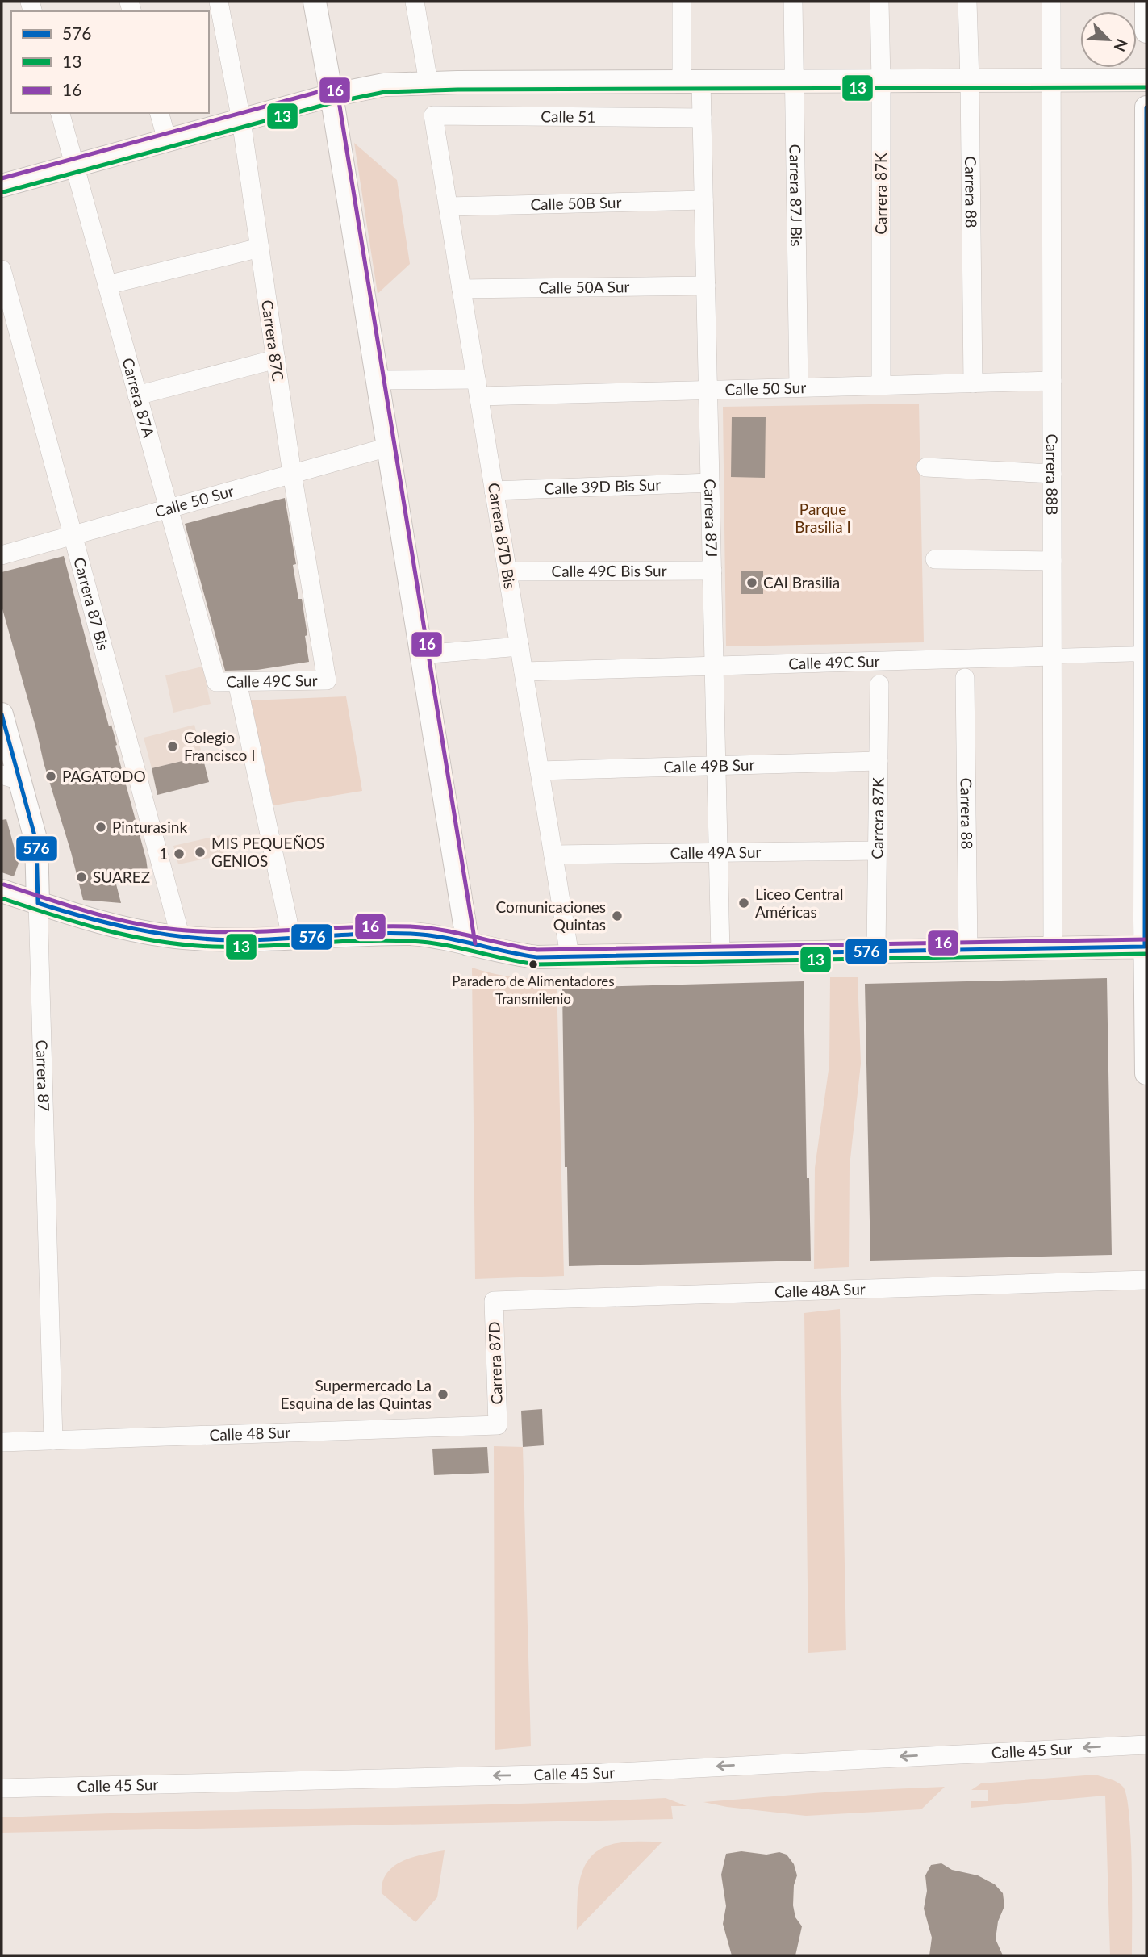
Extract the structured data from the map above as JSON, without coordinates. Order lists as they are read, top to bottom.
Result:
{
  "streets": {
    "street": [
      "Calle 51",
      "Carrera 88",
      "Carrera 87K",
      "Carrera 87J Bis",
      "Calle 50B Sur",
      "Calle 50A Sur",
      "Carrera 87C",
      "Calle 50 Sur",
      "Carrera 87A",
      "Carrera 88B",
      "Calle 39D Bis Sur",
      "Carrera 87J",
      "Carrera 87D Bis",
      "Calle 49C Bis Sur",
      "Carrera 87 Bis",
      "Calle 49C Sur",
      "Calle 49B Sur",
      "Calle 49A Sur",
      "Carrera 87",
      "Calle 48A Sur",
      "Carrera 87D",
      "Calle 48 Sur",
      "Calle 45 Sur"
    ]
  },
  "crossings": [
    ["Calle 51", "Carrera 87J"],
    ["Calle 51", "Carrera 87D Bis"],
    ["Carrera 88", "Calle 50 Sur"],
    ["Carrera 87K", "Calle 50 Sur"],
    ["Carrera 87K", "Calle 49B Sur"],
    ["Carrera 87K", "Calle 49A Sur"],
    ["Carrera 87J Bis", "Calle 50 Sur"],
    ["Calle 50B Sur", "Carrera 87J"],
    ["Calle 50B Sur", "Carrera 87D Bis"],
    ["Calle 50A Sur", "Carrera 87J"],
    ["Calle 50A Sur", "Carrera 87D Bis"],
    ["Carrera 87C", "Calle 50 Sur"],
    ["Carrera 87C", "Calle 49C Sur"],
    ["Calle 50 Sur", "Carrera 87A"],
    ["Calle 50 Sur", "Carrera 88B"],
    ["Calle 50 Sur", "Carrera 87J"],
    ["Calle 50 Sur", "Carrera 87D Bis"],
    ["Calle 50 Sur", "Carrera 87 Bis"],
    ["Carrera 87A", "Calle 49C Sur"],
    ["Carrera 88B", "Calle 49C Sur"],
    ["Calle 39D Bis Sur", "Carrera 87J"],
    ["Calle 39D Bis Sur", "Carrera 87D Bis"],
    ["Carrera 87J", "Calle 49C Bis Sur"],
    ["Carrera 87J", "Calle 49C Sur"],
    ["Carrera 87J", "Calle 49B Sur"],
    ["Carrera 87J", "Calle 49A Sur"],
    ["Carrera 87D Bis", "Calle 49C Bis Sur"],
    ["Carrera 87D Bis", "Calle 49C Sur"],
    ["Carrera 87D Bis", "Calle 49B Sur"],
    ["Carrera 87D Bis", "Calle 49A Sur"],
    ["Carrera 87", "Calle 48 Sur"],
    ["Calle 48A Sur", "Carrera 87D"],
    ["Carrera 87D", "Calle 48 Sur"]
  ],
  "one_way": ["Calle 45 Sur"],
  "parks": ["Parque Brasilia I"],
  "places": [
    "CAI Brasilia",
    "Colegio Francisco I",
    "PAGATODO",
    "Pinturasink",
    "MIS PEQUEÑOS GENIOS",
    "1",
    "SUAREZ",
    "Liceo Central Américas",
    "Comunicaciones Quintas",
    "Paradero de Alimentadores Transmilenio",
    "Supermercado La Esquina de las Quintas"
  ],
  "lines": ["transit line 13", "transit line 16", "transit line 576"],
  "legend": ["576", "13", "16"],
  "north": "bottom right"
}
